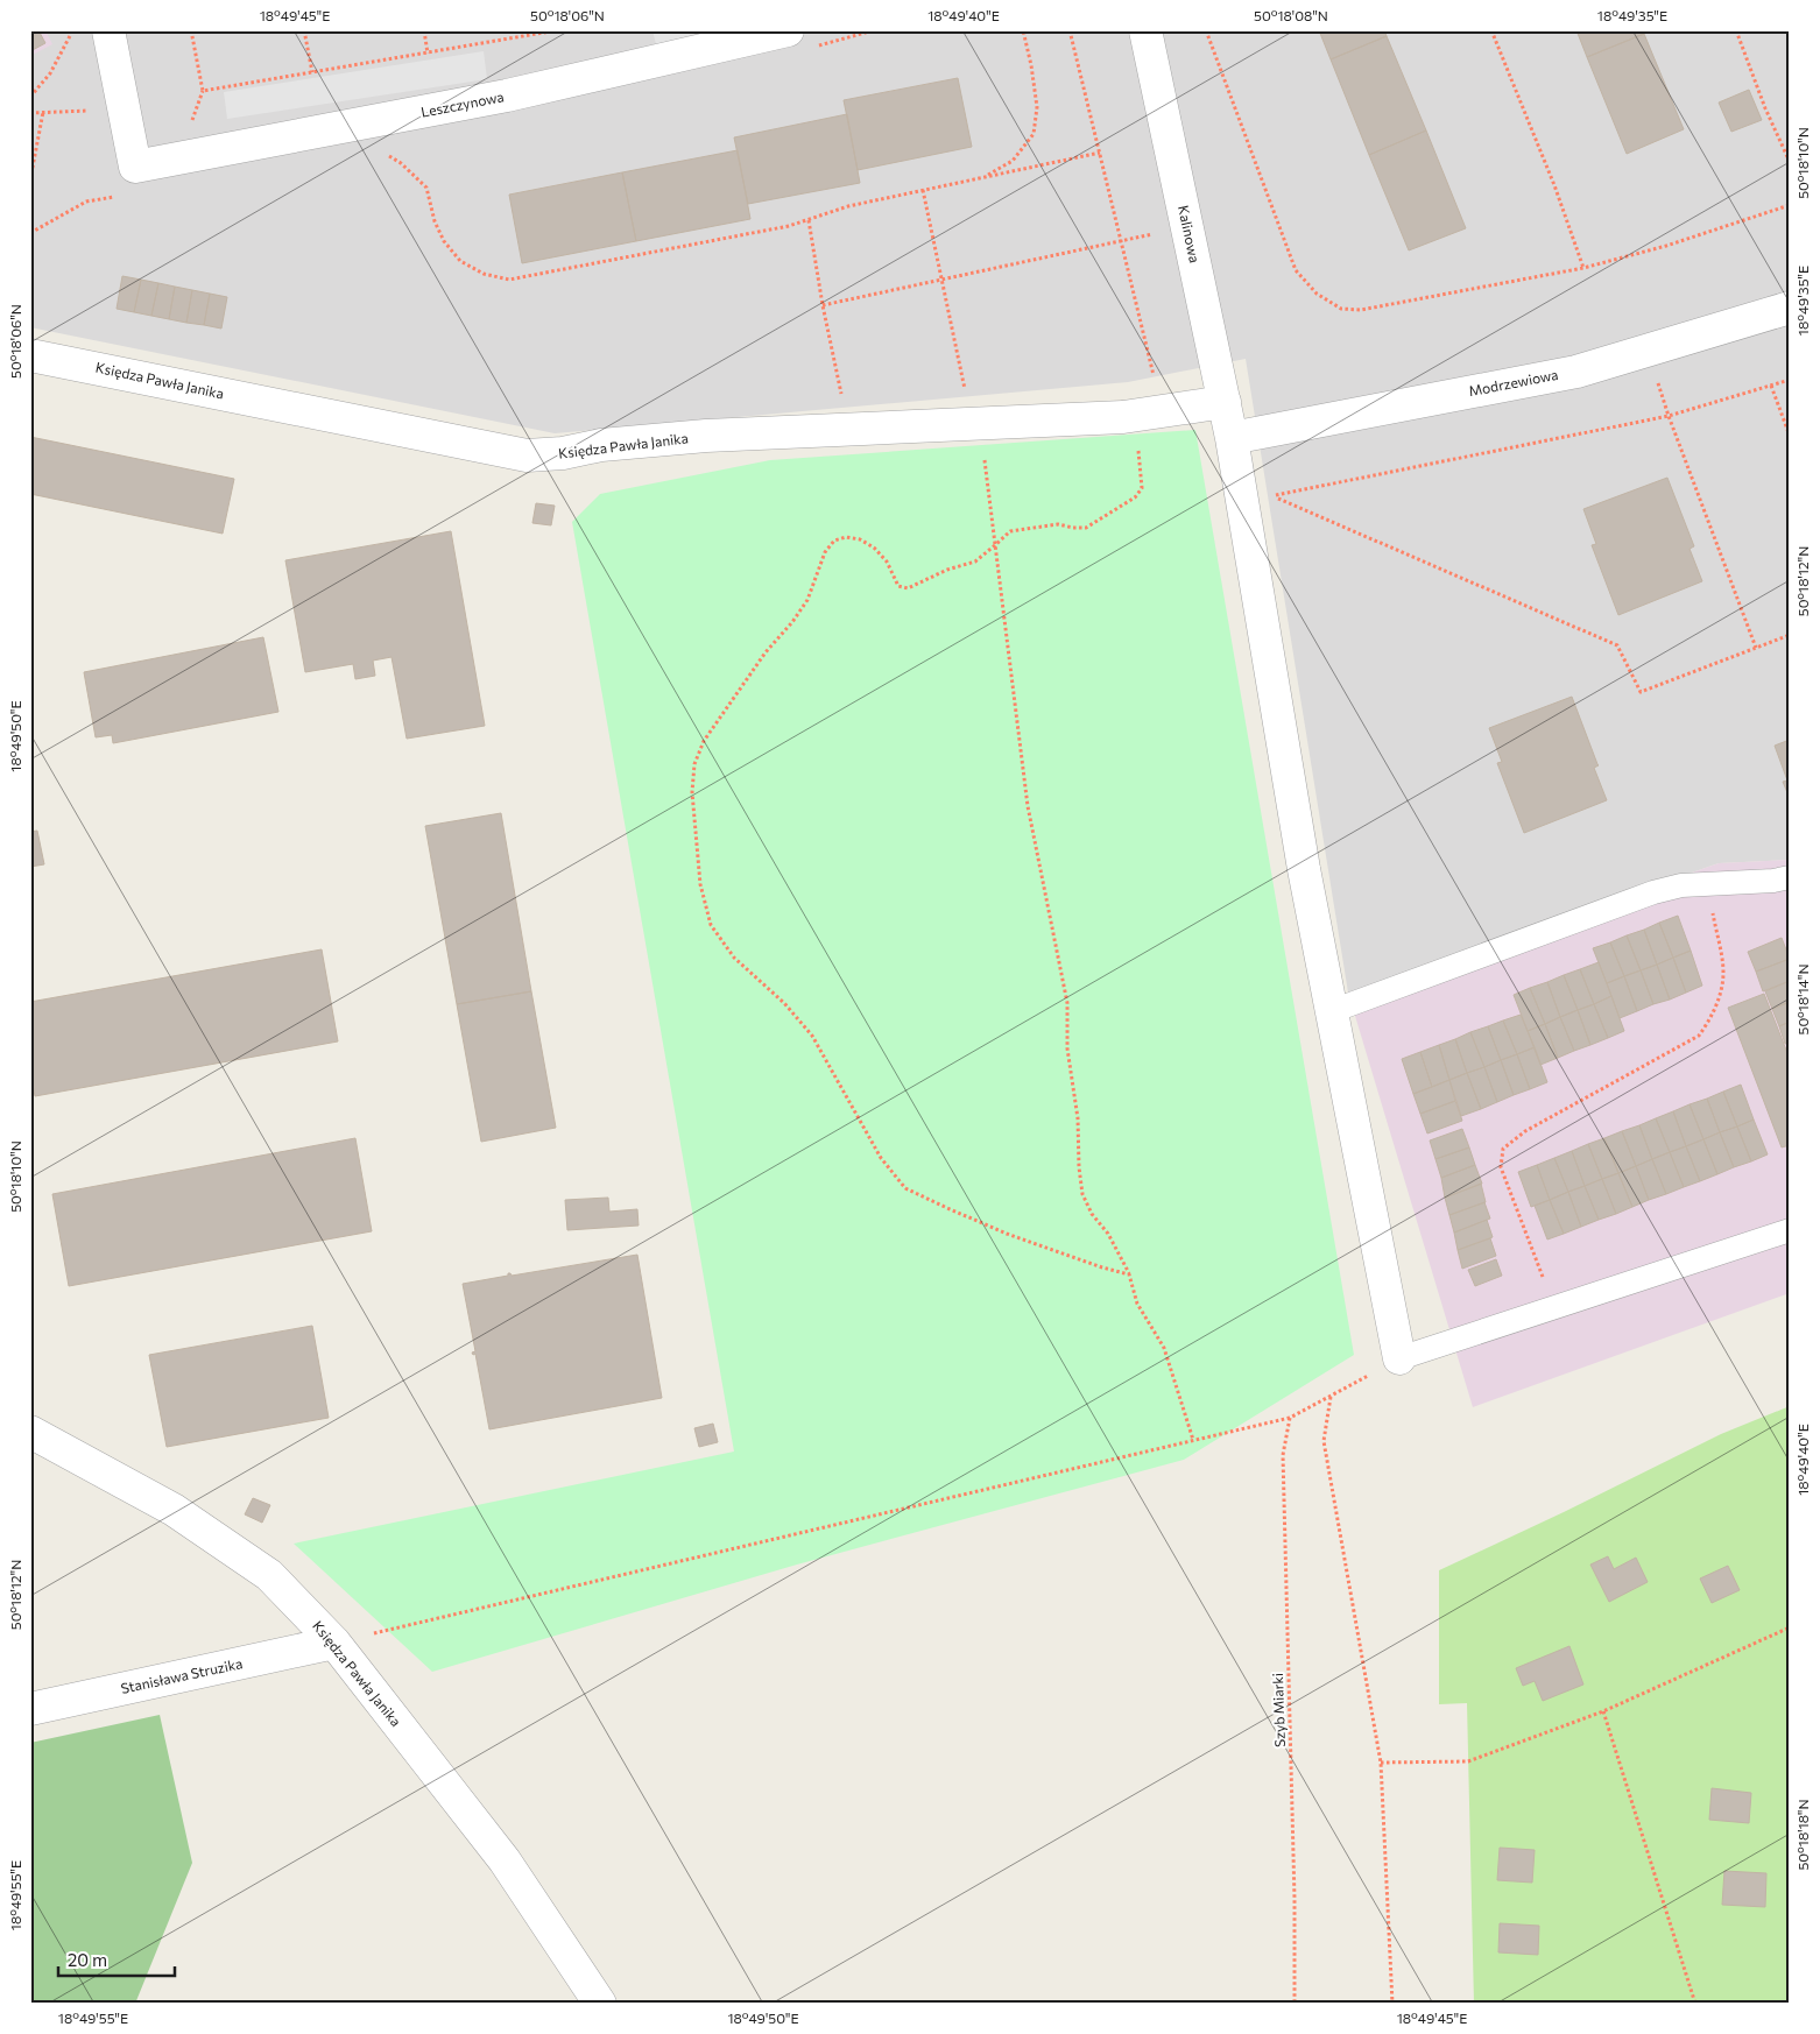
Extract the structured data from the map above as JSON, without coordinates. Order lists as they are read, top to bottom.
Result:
{
  "streets": {
    "street": [
      "Leszczynowa",
      "Kalinowa",
      "Księdza Pawła Janika",
      "Modrzewiowa",
      "Stanisława Struzika"
    ],
    "path": ["Szyb Miarki"]
  },
  "crossings": [
    ["Kalinowa", "Księdza Pawła Janika"],
    ["Kalinowa", "Modrzewiowa"],
    ["Księdza Pawła Janika", "Stanisława Struzika"]
  ],
  "scale_bar": "20 m",
  "coordinates": [
    "18°49'45\"E",
    "50°18'06\"N",
    "18°49'40\"E",
    "50°18'08\"N",
    "18°49'35\"E",
    "50°18'10\"N",
    "50°18'12\"N",
    "18°49'50\"E",
    "50°18'14\"N",
    "50°18'18\"N",
    "18°49'55\"E"
  ]
}
